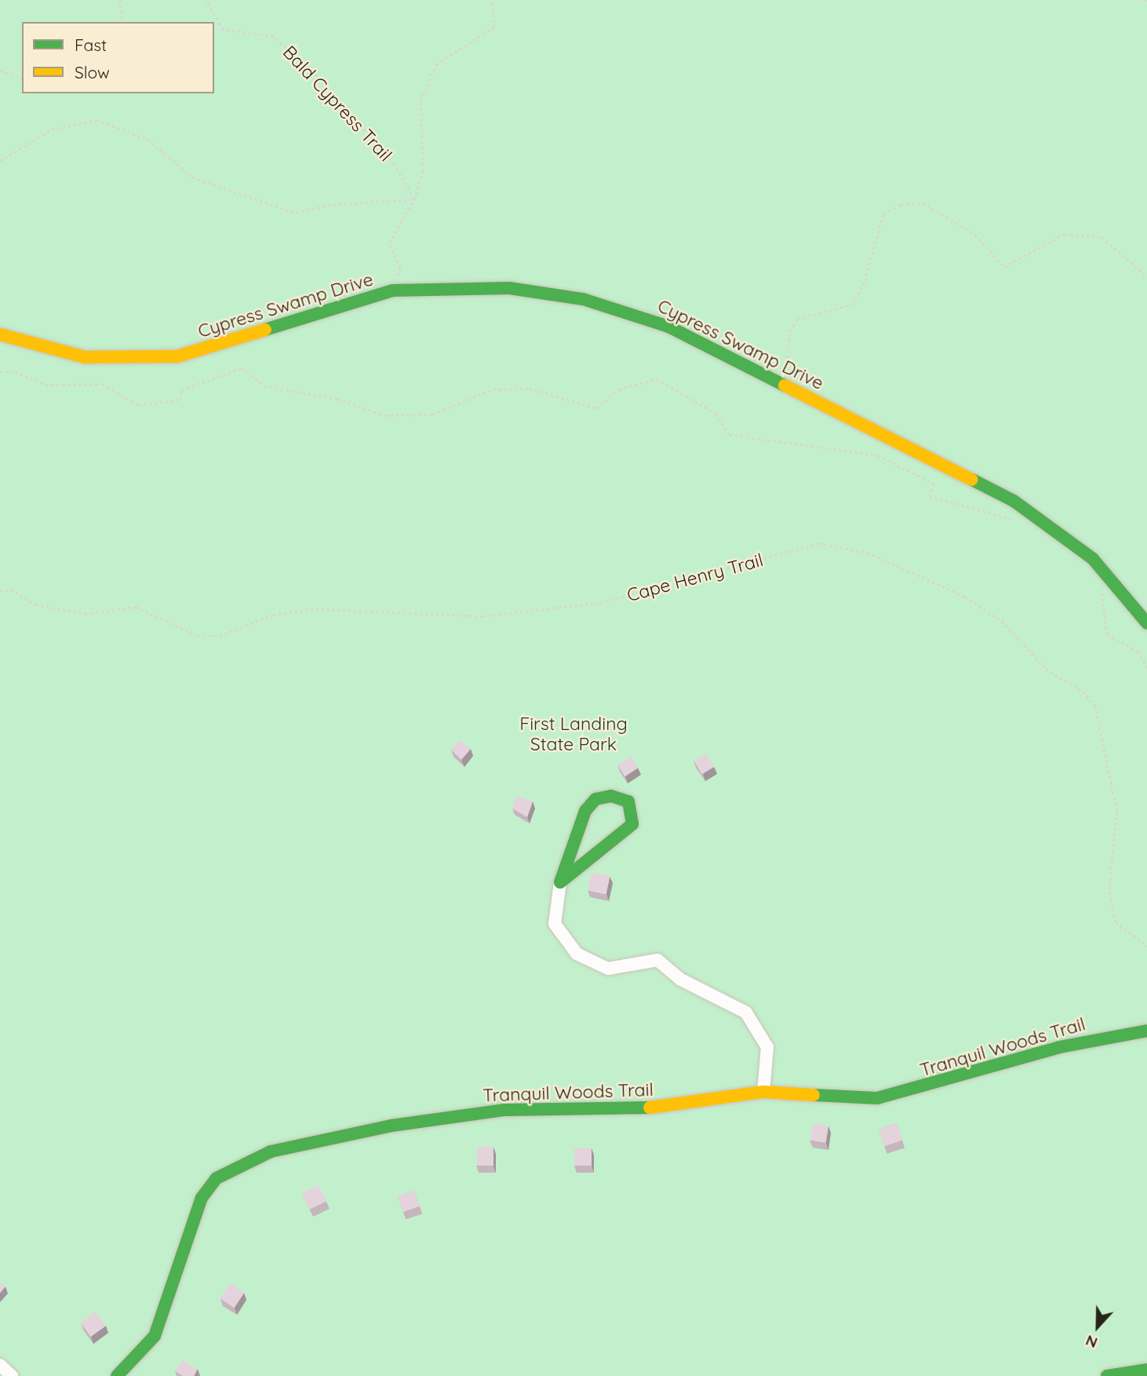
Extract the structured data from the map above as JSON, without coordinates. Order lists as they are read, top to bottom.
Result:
{
  "streets": {
    "main road": ["Cypress Swamp Drive", "Tranquil Woods Trail"],
    "path": ["Bald Cypress Trail", "Cape Henry Trail"]
  },
  "parks": ["First Landing State Park"],
  "legend": ["Fast", "Slow"],
  "north": "bottom"
}
